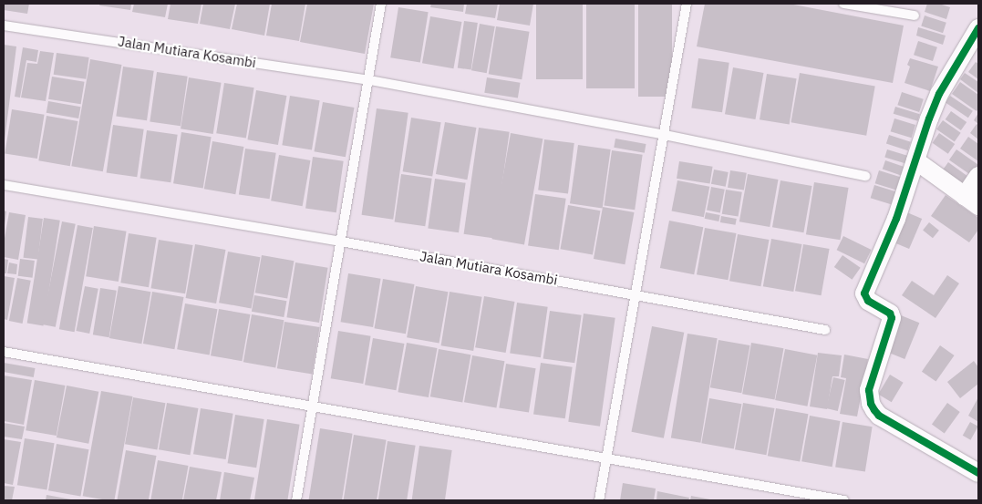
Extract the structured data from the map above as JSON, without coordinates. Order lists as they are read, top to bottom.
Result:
{
  "streets": {
    "lane": ["Jalan Mutiara Kosambi"]
  }
}
